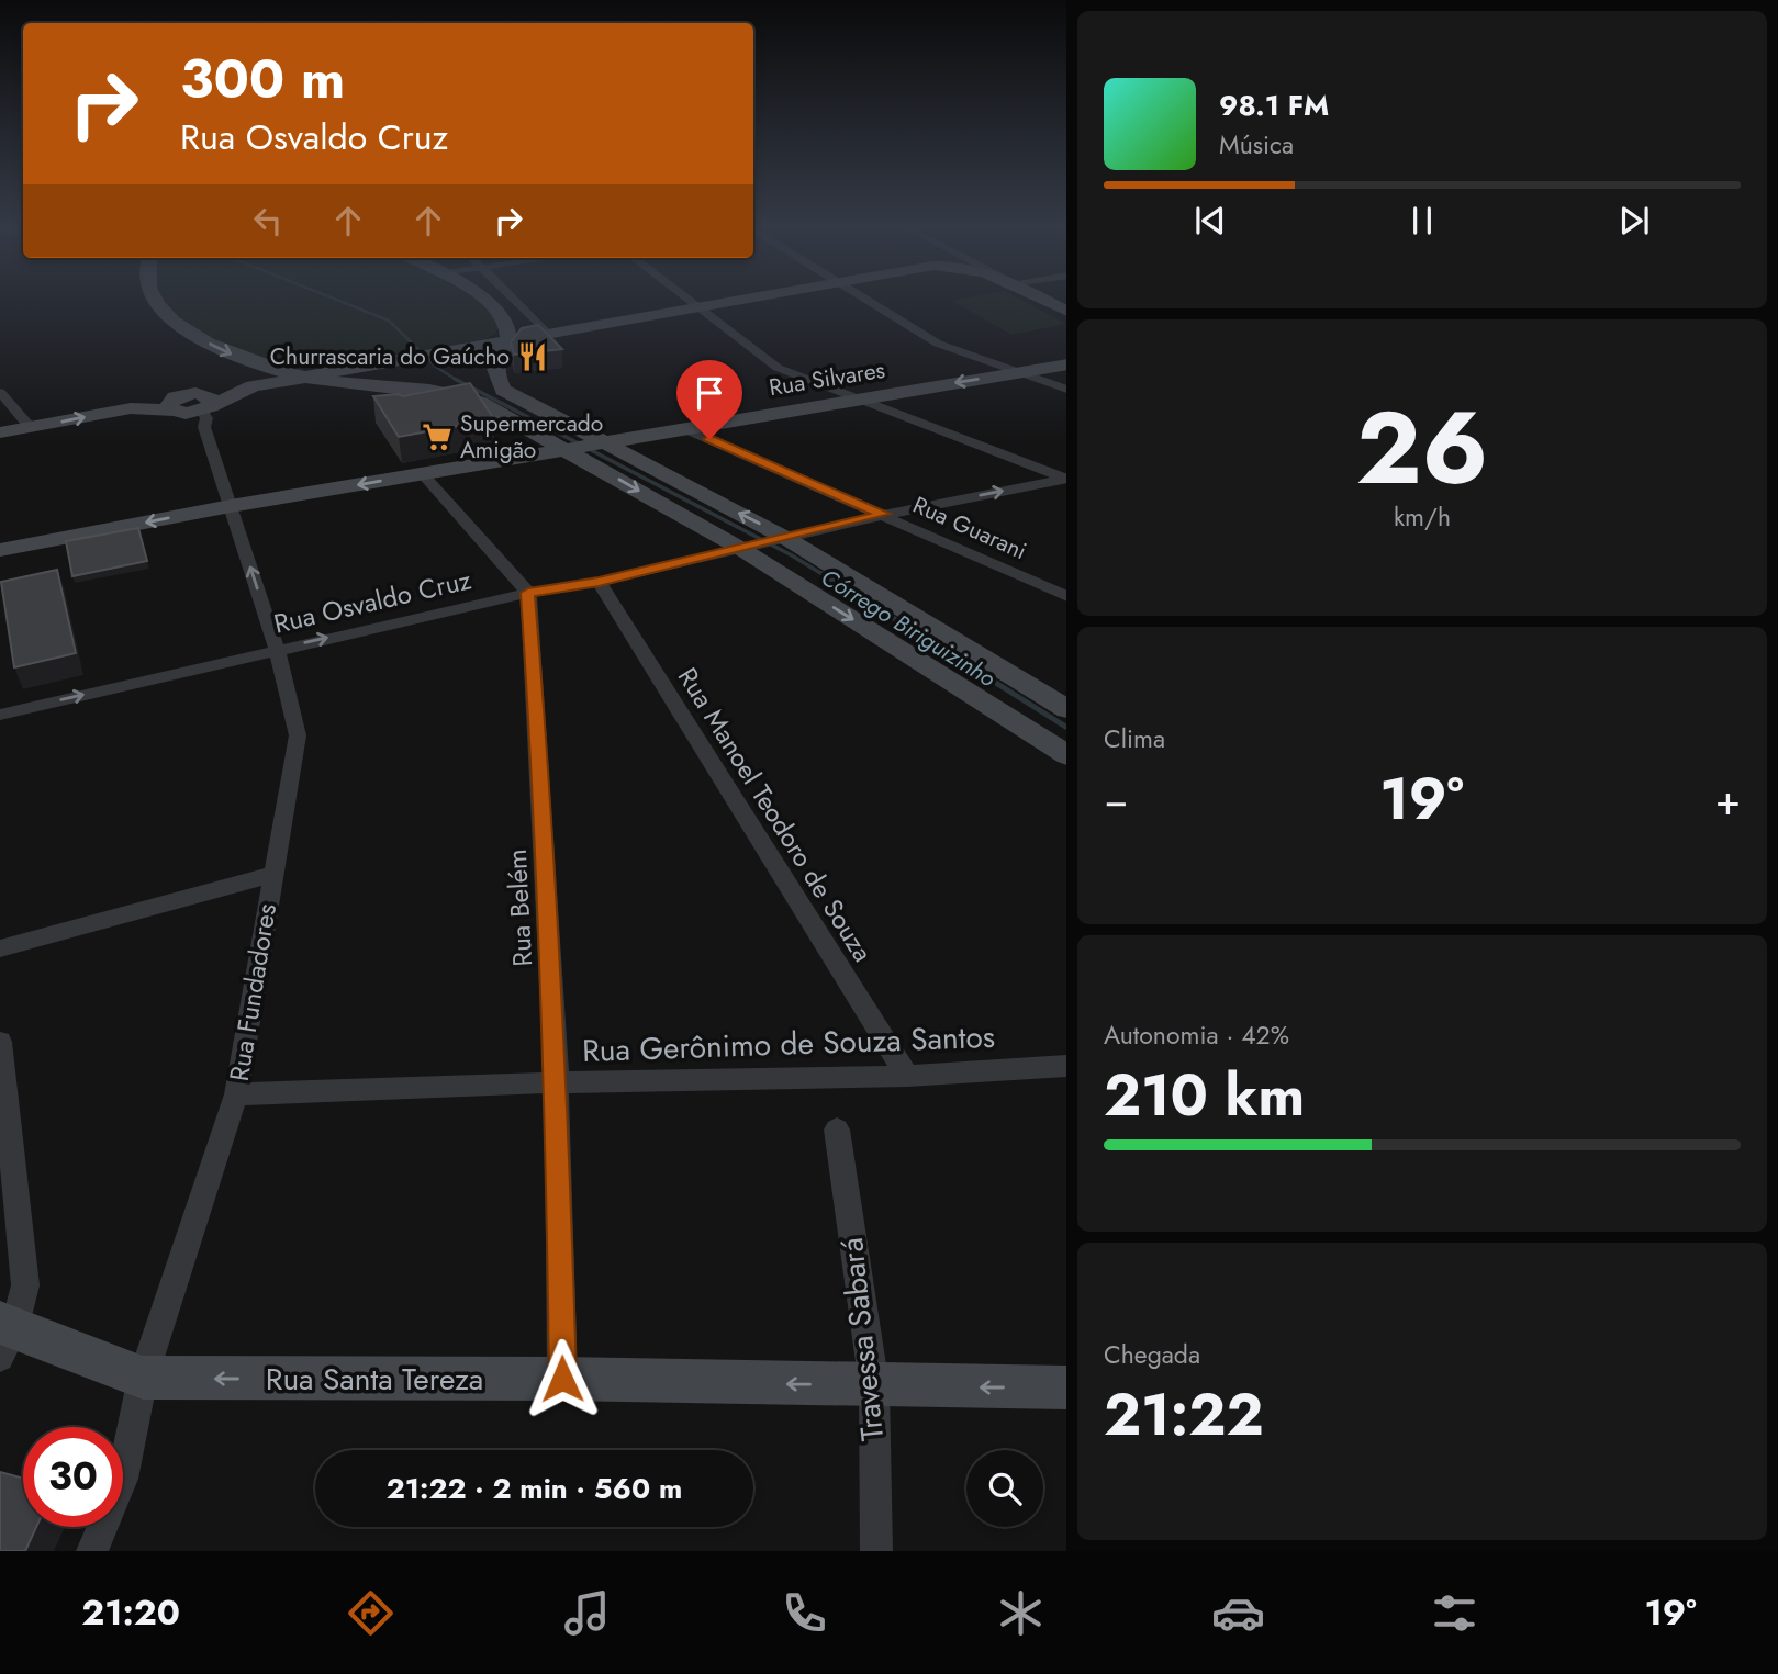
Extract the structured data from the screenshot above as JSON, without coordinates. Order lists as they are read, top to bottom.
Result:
{
  "streets": {
    "street": [
      "Rua Silvares",
      "Rua Guarani",
      "Rua Osvaldo Cruz",
      "Rua Manoel Teodoro de Souza",
      "Rua Belém",
      "Rua Fundadores",
      "Rua Gerônimo de Souza Santos",
      "Travessa Sabará",
      "Rua Santa Tereza"
    ]
  },
  "crossings": [
    ["Rua Silvares", "Rua Guarani"],
    ["Rua Silvares", "Rua Fundadores"],
    ["Rua Guarani", "Rua Osvaldo Cruz"],
    ["Rua Osvaldo Cruz", "Rua Manoel Teodoro de Souza"],
    ["Rua Osvaldo Cruz", "Rua Belém"],
    ["Rua Osvaldo Cruz", "Rua Fundadores"],
    ["Rua Manoel Teodoro de Souza", "Rua Gerônimo de Souza Santos"],
    ["Rua Belém", "Rua Gerônimo de Souza Santos"],
    ["Rua Belém", "Rua Santa Tereza"],
    ["Rua Fundadores", "Rua Gerônimo de Souza Santos"],
    ["Rua Fundadores", "Rua Santa Tereza"],
    ["Travessa Sabará", "Rua Santa Tereza"]
  ],
  "one_way": ["Rua Osvaldo Cruz", "Rua Santa Tereza"],
  "water": ["Córrego Biriguizinho"],
  "places": {
    "restaurant": ["Churrascaria do Gaúcho"],
    "supermarket": ["Supermercado Amigão"]
  },
  "page": {
    "turn": ["300 m", "Rua Osvaldo Cruz"],
    "song": ["98.1 FM", "Música"],
    "tile": [
      ["26", "km/h"],
      "Clima",
      ["Autonomia · 42%", "210 km"],
      ["Chegada", "21:22"]
    ],
    "heat": ["−", "19°", "+"],
    "limit": "30",
    "trip": "21:22 · 2 min · 560 m",
    "tabs": ["21:20", "19°"]
  }
}
